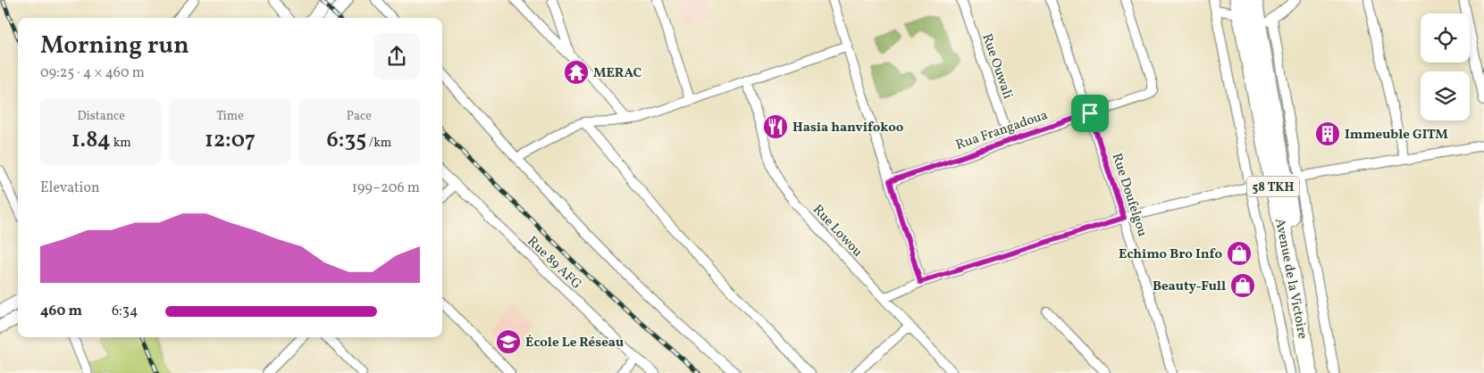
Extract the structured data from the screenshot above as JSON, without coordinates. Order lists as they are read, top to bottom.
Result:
{
  "streets": {
    "highway": ["58 TKH", "Avenue de la Victoire"],
    "street": [
      "Rue Ouwali",
      "Rua Frangadoua",
      "Rue Doufelgou",
      "Rue Lowou",
      "Rue 89 AFG"
    ]
  },
  "crossings": [
    ["Rue Ouwali", "Rua Frangadoua"],
    ["Rua Frangadoua", "Rue Doufelgou"]
  ],
  "places": {
    "temple": ["MERAC"],
    "restaurant": ["Hasia hanvifokoo"],
    "building": ["Immeuble GITM"],
    "shop": ["Echimo Bro Info", "Beauty-Full"],
    "school or university": ["École Le Réseau"]
  },
  "page": {
    "heading": ["Morning run", "09:25 · 4 × 460 m"],
    "stats": [
      ["Distance", "1.84 km"],
      ["Time", "12:07"],
      ["Pace", "6:35 /km"]
    ],
    "chart": ["Elevation", "199–206 m"],
    "list": [
      {
        "name": "460 m",
        "note": "6:34"
      }
    ]
  }
}
